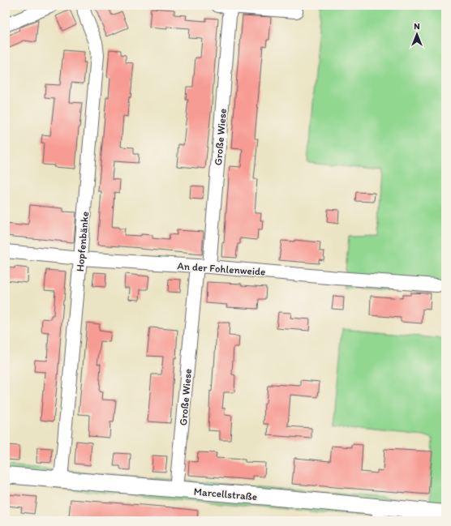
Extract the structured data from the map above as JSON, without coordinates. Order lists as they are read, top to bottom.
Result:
{
  "streets": {
    "street": [
      "Große Wiese",
      "Hopfenbänke",
      "An der Fohlenweide",
      "Marcellstraße"
    ]
  },
  "crossings": [
    ["Große Wiese", "An der Fohlenweide"],
    ["Große Wiese", "Marcellstraße"],
    ["Hopfenbänke", "An der Fohlenweide"],
    ["Hopfenbänke", "Marcellstraße"]
  ],
  "north": "top"
}
